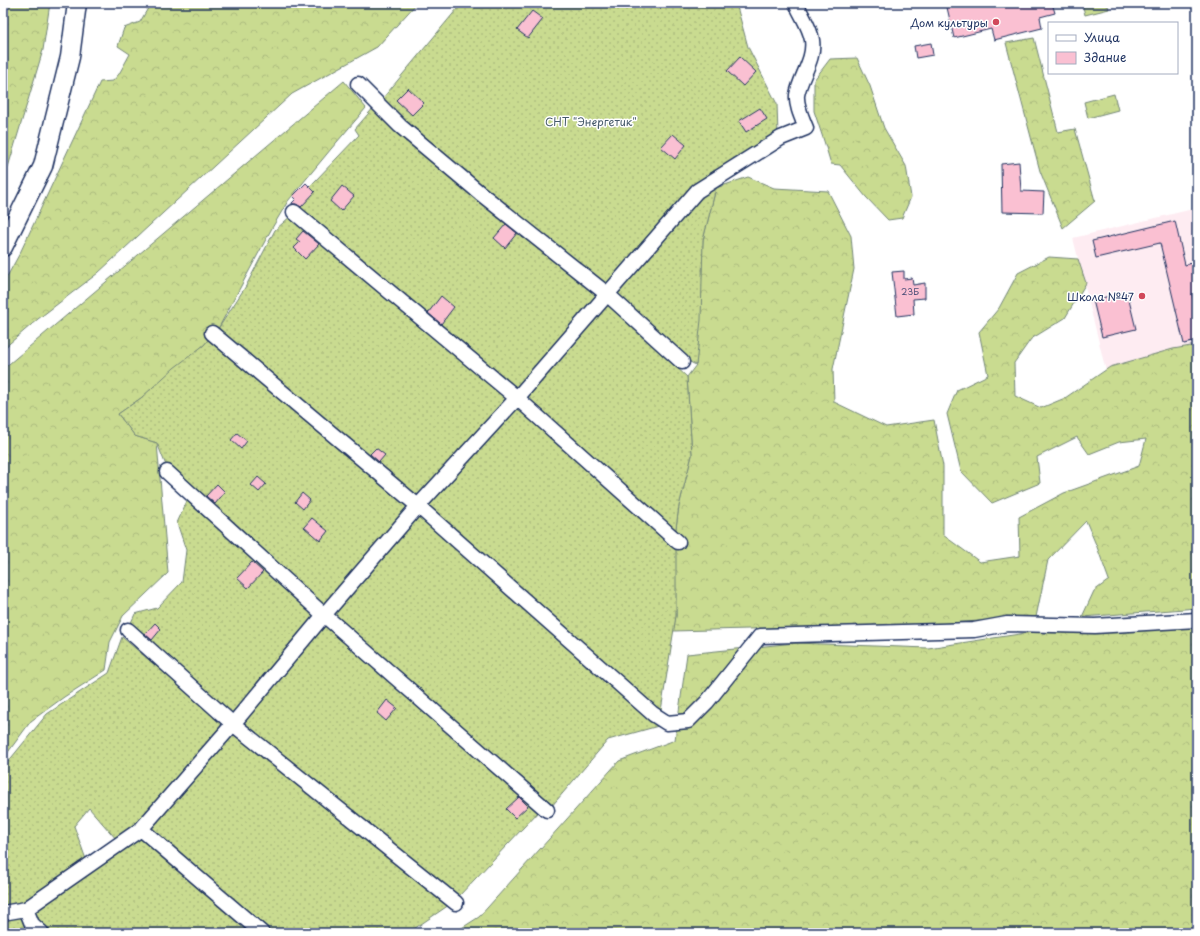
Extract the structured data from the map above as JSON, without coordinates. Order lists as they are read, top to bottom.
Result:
{
  "parks": ["СНТ \"Энергетик\""],
  "places": ["Дом культуры", "Школа №47"],
  "house_numbers": ["23Б"],
  "legend": ["Улица", "Здание"]
}
